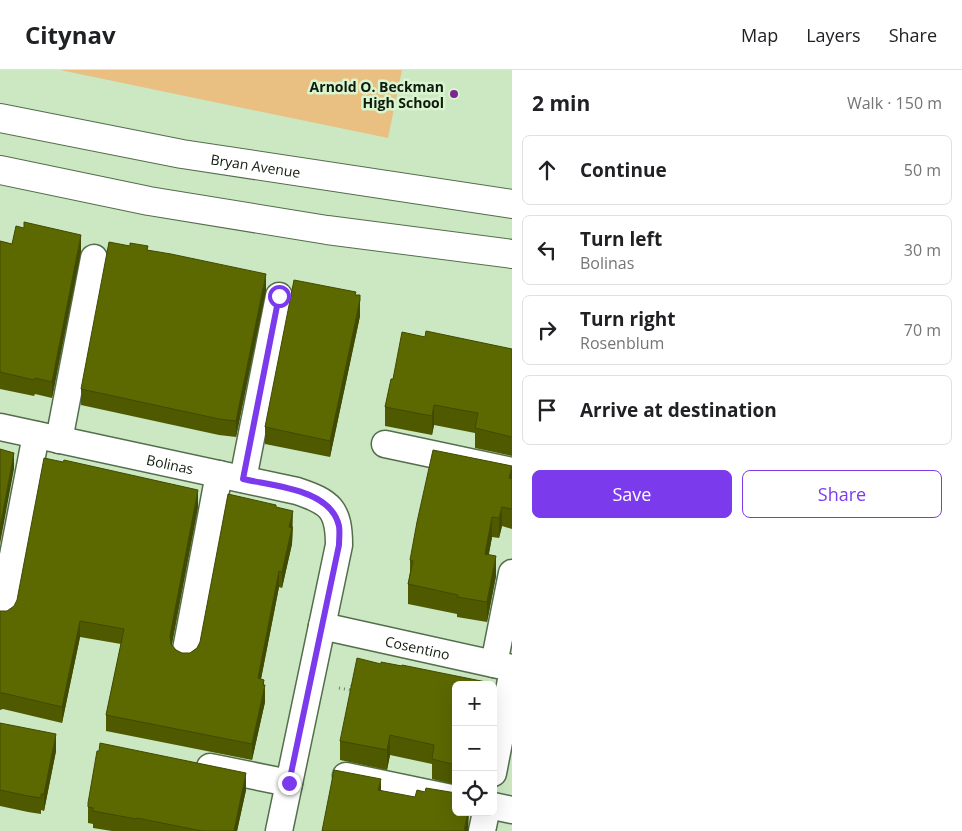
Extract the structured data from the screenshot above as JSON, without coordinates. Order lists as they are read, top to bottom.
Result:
{
  "streets": {
    "main road": ["Bryan Avenue"],
    "street": ["Bolinas", "Cosentino"]
  },
  "crossings": [
    ["Bolinas", "Cosentino"]
  ],
  "places": ["Arnold O. Beckman High School"],
  "page": {
    "header": "Citynav",
    "nav": ["Map", "Layers", "Share"],
    "heading": ["2 min", "Walk · 150 m"],
    "list": [
      ["Continue", "50 m"],
      ["Turn left", "Bolinas", "30 m"],
      ["Turn right", "Rosenblum", "70 m"],
      "Arrive at destination"
    ],
    "buttons": ["Save", "Share"],
    "map_buttons": ["+", "−"]
  }
}
